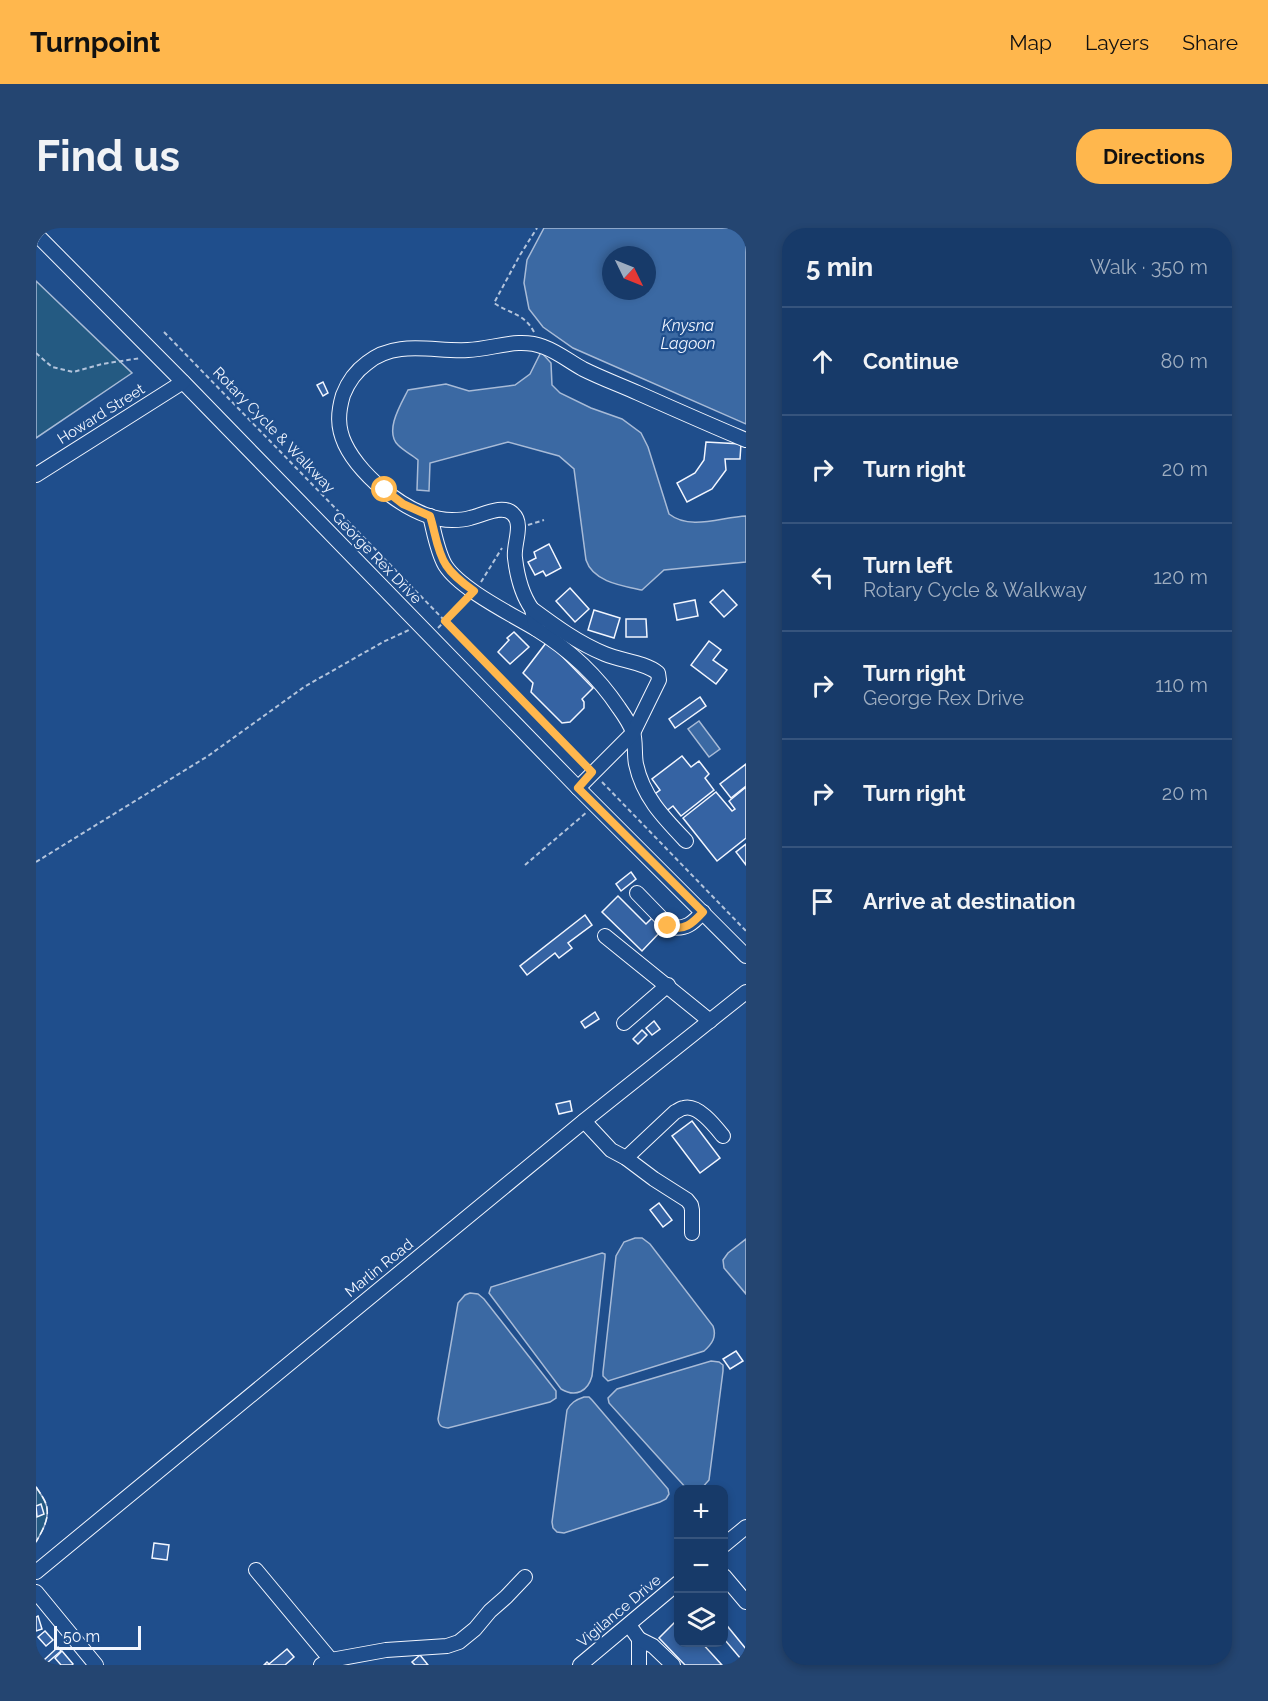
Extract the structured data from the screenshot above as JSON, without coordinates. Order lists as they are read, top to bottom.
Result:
{
  "streets": {
    "street": [
      "Howard Street",
      "George Rex Drive",
      "Marlin Road",
      "Vigilance Drive"
    ],
    "path": ["Rotary Cycle & Walkway"]
  },
  "crossings": [
    ["Howard Street", "George Rex Drive"]
  ],
  "water": ["Knysna Lagoon"],
  "scale_bar": "50 m",
  "north": "bottom right",
  "page": {
    "header": "Turnpoint",
    "nav": ["Map", "Layers", "Share"],
    "buttons": "Directions",
    "title": "Find us",
    "heading": ["5 min", "Walk · 350 m"],
    "list": [
      ["Continue", "80 m"],
      ["Turn right", "20 m"],
      ["Turn left", "Rotary Cycle & Walkway", "120 m"],
      ["Turn right", "George Rex Drive", "110 m"],
      ["Turn right", "20 m"],
      "Arrive at destination"
    ],
    "map_buttons": ["+", "−"],
    "scale": "50 m"
  }
}
